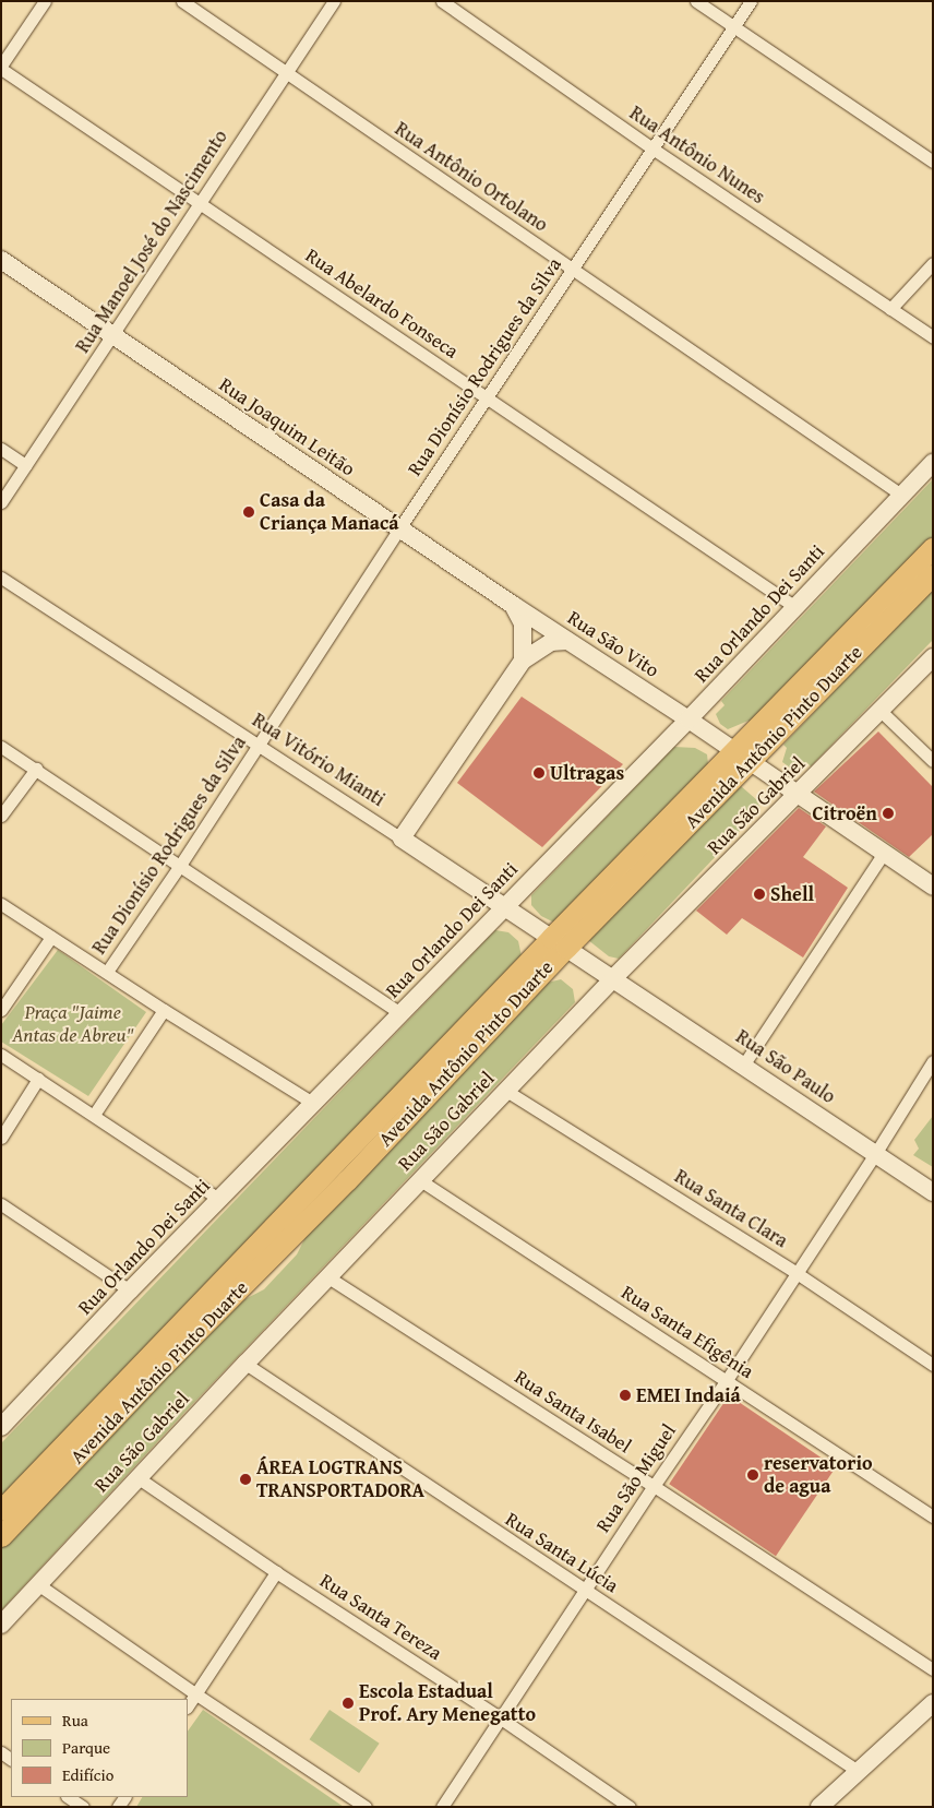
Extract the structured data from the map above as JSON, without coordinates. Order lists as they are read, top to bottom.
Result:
{
  "streets": {
    "main road": [
      "Rua Joaquim Leitão",
      "Rua Orlando Dei Santi",
      "Rua São Vito",
      "Avenida Antônio Pinto Duarte",
      "Rua Vitório Mianti",
      "Rua São Gabriel",
      "Rua São Paulo"
    ],
    "street": [
      "Rua Antônio Nunes",
      "Rua Antônio Ortolano",
      "Rua Manoel José do Nascimento",
      "Rua Abelardo Fonseca",
      "Rua Dionísio Rodrigues da Silva",
      "Rua Santa Clara",
      "Rua Santa Efigênia",
      "Rua Santa Isabel",
      "Rua São Miguel",
      "Rua Santa Lúcia",
      "Rua Santa Tereza"
    ]
  },
  "crossings": [
    ["Rua Antônio Nunes", "Rua Dionísio Rodrigues da Silva"],
    ["Rua Antônio Ortolano", "Rua Manoel José do Nascimento"],
    ["Rua Antônio Ortolano", "Rua Dionísio Rodrigues da Silva"],
    ["Rua Antônio Ortolano", "Rua Orlando Dei Santi"],
    ["Rua Manoel José do Nascimento", "Rua Abelardo Fonseca"],
    ["Rua Manoel José do Nascimento", "Rua Joaquim Leitão"],
    ["Rua Abelardo Fonseca", "Rua Dionísio Rodrigues da Silva"],
    ["Rua Abelardo Fonseca", "Rua Orlando Dei Santi"],
    ["Rua Dionísio Rodrigues da Silva", "Rua Joaquim Leitão"],
    ["Rua Dionísio Rodrigues da Silva", "Rua Vitório Mianti"],
    ["Rua Joaquim Leitão", "Rua São Vito"],
    ["Rua Orlando Dei Santi", "Rua São Vito"],
    ["Rua Orlando Dei Santi", "Rua Vitório Mianti"],
    ["Rua São Vito", "Avenida Antônio Pinto Duarte"],
    ["Rua São Vito", "Rua São Gabriel"],
    ["Avenida Antônio Pinto Duarte", "Rua Vitório Mianti"],
    ["Rua Vitório Mianti", "Rua São Gabriel"],
    ["Rua Vitório Mianti", "Rua São Paulo"],
    ["Rua São Gabriel", "Rua São Paulo"],
    ["Rua São Gabriel", "Rua Santa Clara"],
    ["Rua São Gabriel", "Rua Santa Efigênia"],
    ["Rua São Gabriel", "Rua Santa Isabel"],
    ["Rua São Gabriel", "Rua Santa Lúcia"],
    ["Rua São Gabriel", "Rua Santa Tereza"],
    ["Rua São Paulo", "Rua São Miguel"],
    ["Rua Santa Clara", "Rua São Miguel"],
    ["Rua Santa Efigênia", "Rua São Miguel"],
    ["Rua Santa Isabel", "Rua São Miguel"],
    ["Rua São Miguel", "Rua Santa Lúcia"],
    ["Rua São Miguel", "Rua Santa Tereza"]
  ],
  "parks": ["Praça \"Jaime Antas de Abreu\""],
  "places": [
    "Casa da Criança Manacá",
    "Ultragas",
    "Citroën",
    "Shell",
    "EMEI Indaiá",
    "reservatorio de agua",
    "ÁREA LOGTRANS TRANSPORTADORA",
    "Escola Estadual Prof. Ary Menegatto"
  ],
  "legend": ["Rua", "Parque", "Edifício"]
}
